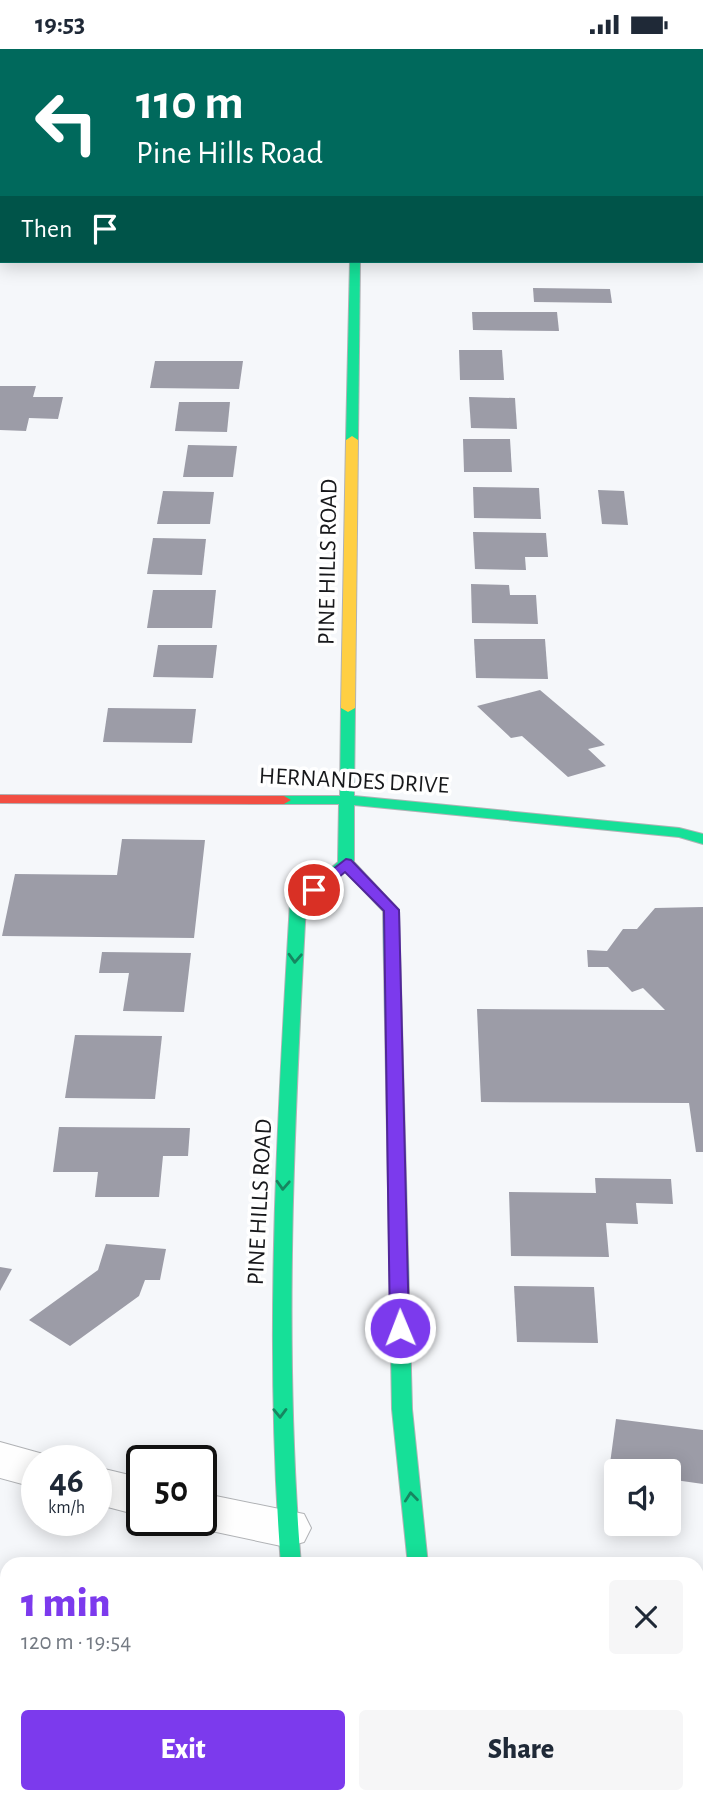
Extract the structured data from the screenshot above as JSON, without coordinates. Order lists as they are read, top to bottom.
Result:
{
  "streets": {
    "main road": ["PINE HILLS ROAD", "HERNANDES DRIVE"]
  },
  "crossings": [
    ["PINE HILLS ROAD", "HERNANDES DRIVE"]
  ],
  "page": {
    "status": "19:53",
    "turn": ["110 m", "Pine Hills Road"],
    "then": "Then",
    "speed": "46 km/h",
    "limit": "50",
    "heading": ["1 min", "120 m · 19:54"],
    "buttons": ["Exit", "Share"]
  }
}
